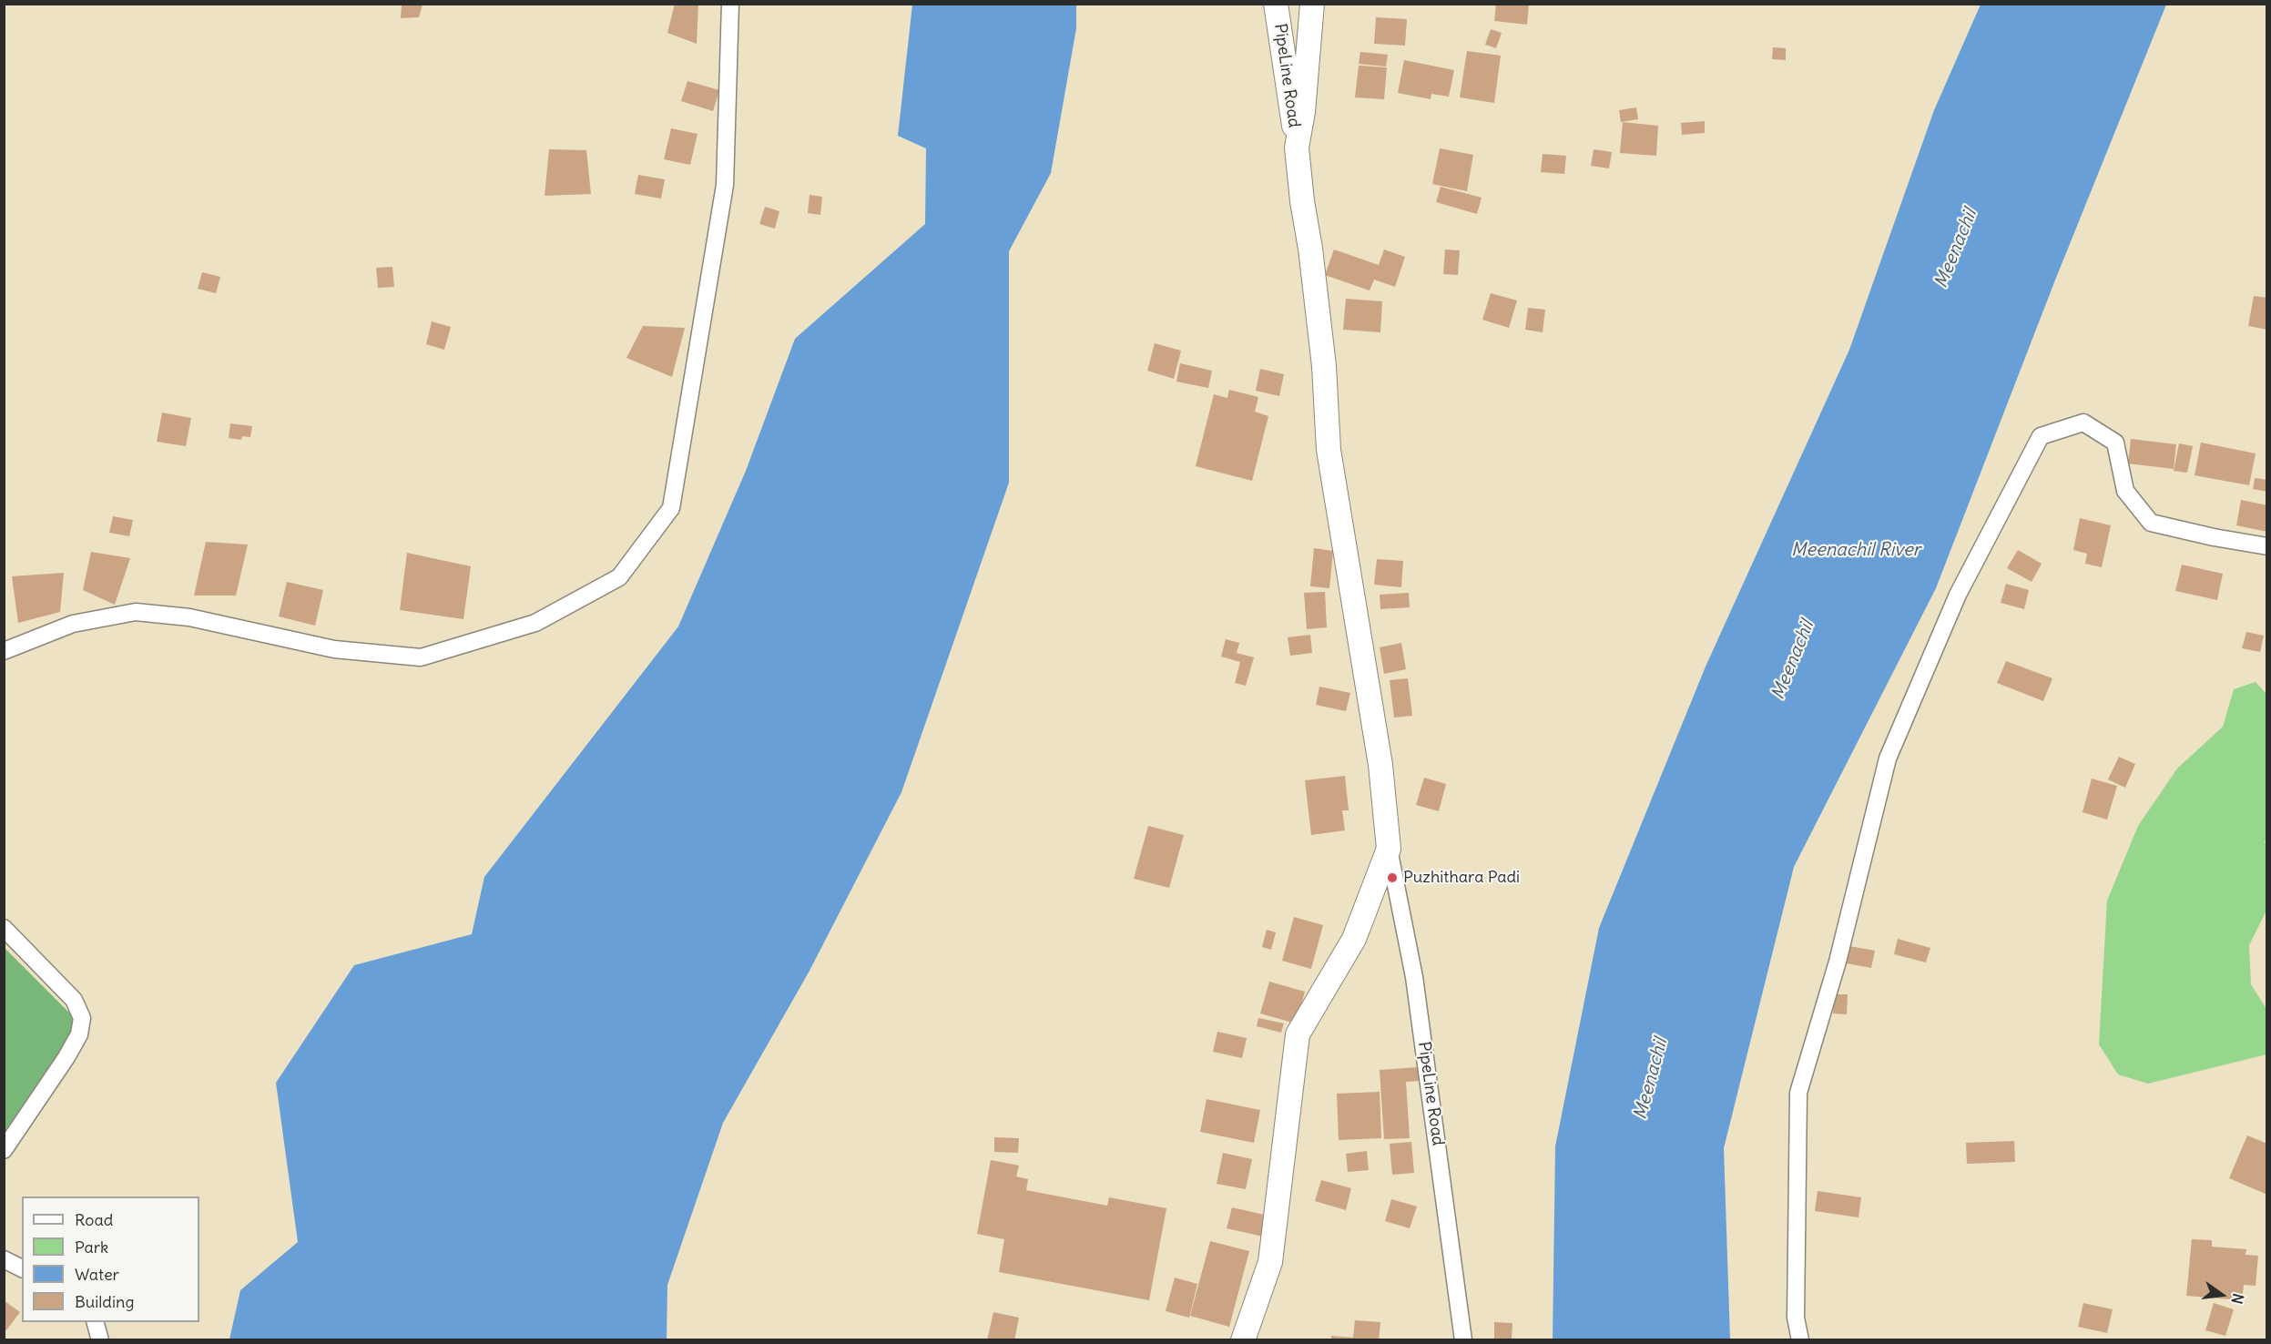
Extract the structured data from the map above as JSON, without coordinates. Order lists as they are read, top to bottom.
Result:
{
  "streets": {
    "main road": ["PipeLine Road"]
  },
  "water": ["Meenachil", "Meenachil River"],
  "places": ["Puzhithara Padi"],
  "legend": [
    "Road",
    "Park",
    "Water",
    "Building"
  ],
  "north": "right"
}
